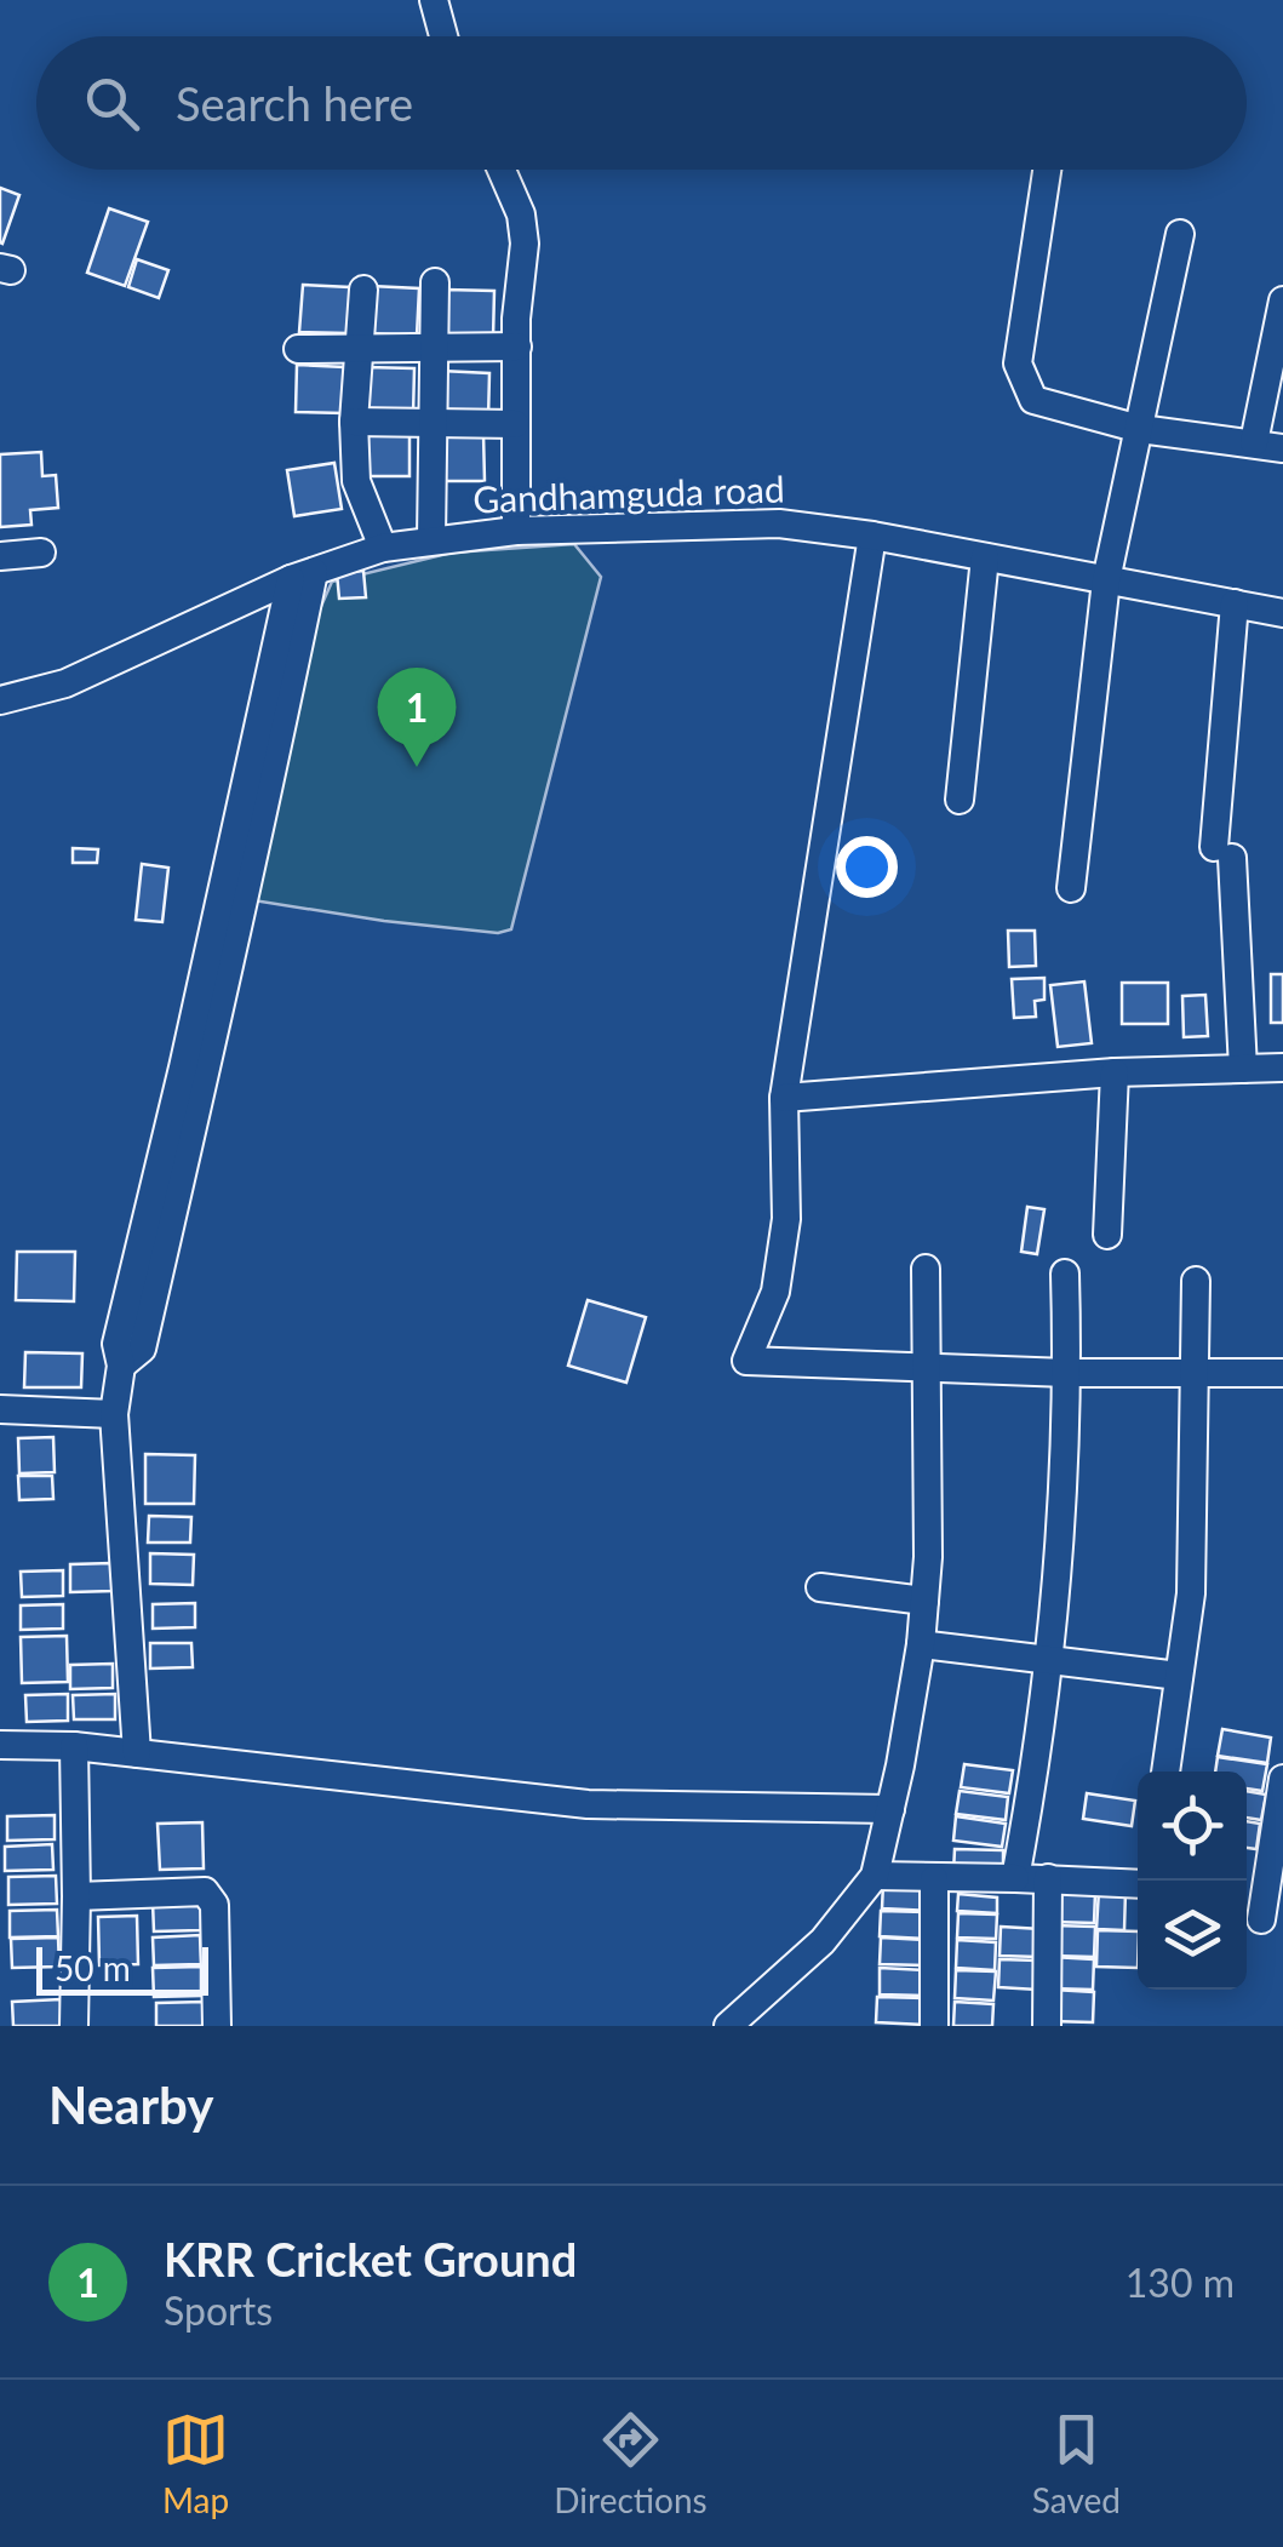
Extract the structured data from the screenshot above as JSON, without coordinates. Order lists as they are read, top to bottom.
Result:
{
  "streets": {
    "street": ["Gandhamguda road"]
  },
  "scale_bar": "50 m",
  "page": {
    "search": "Search here",
    "pins": "1",
    "scale": "50 m",
    "heading": "Nearby",
    "list": [
      {
        "mark": "1",
        "name": "KRR Cricket Ground",
        "note": "Sports",
        "value": "130 m"
      }
    ],
    "nav": ["Map", "Directions", "Saved"]
  }
}
